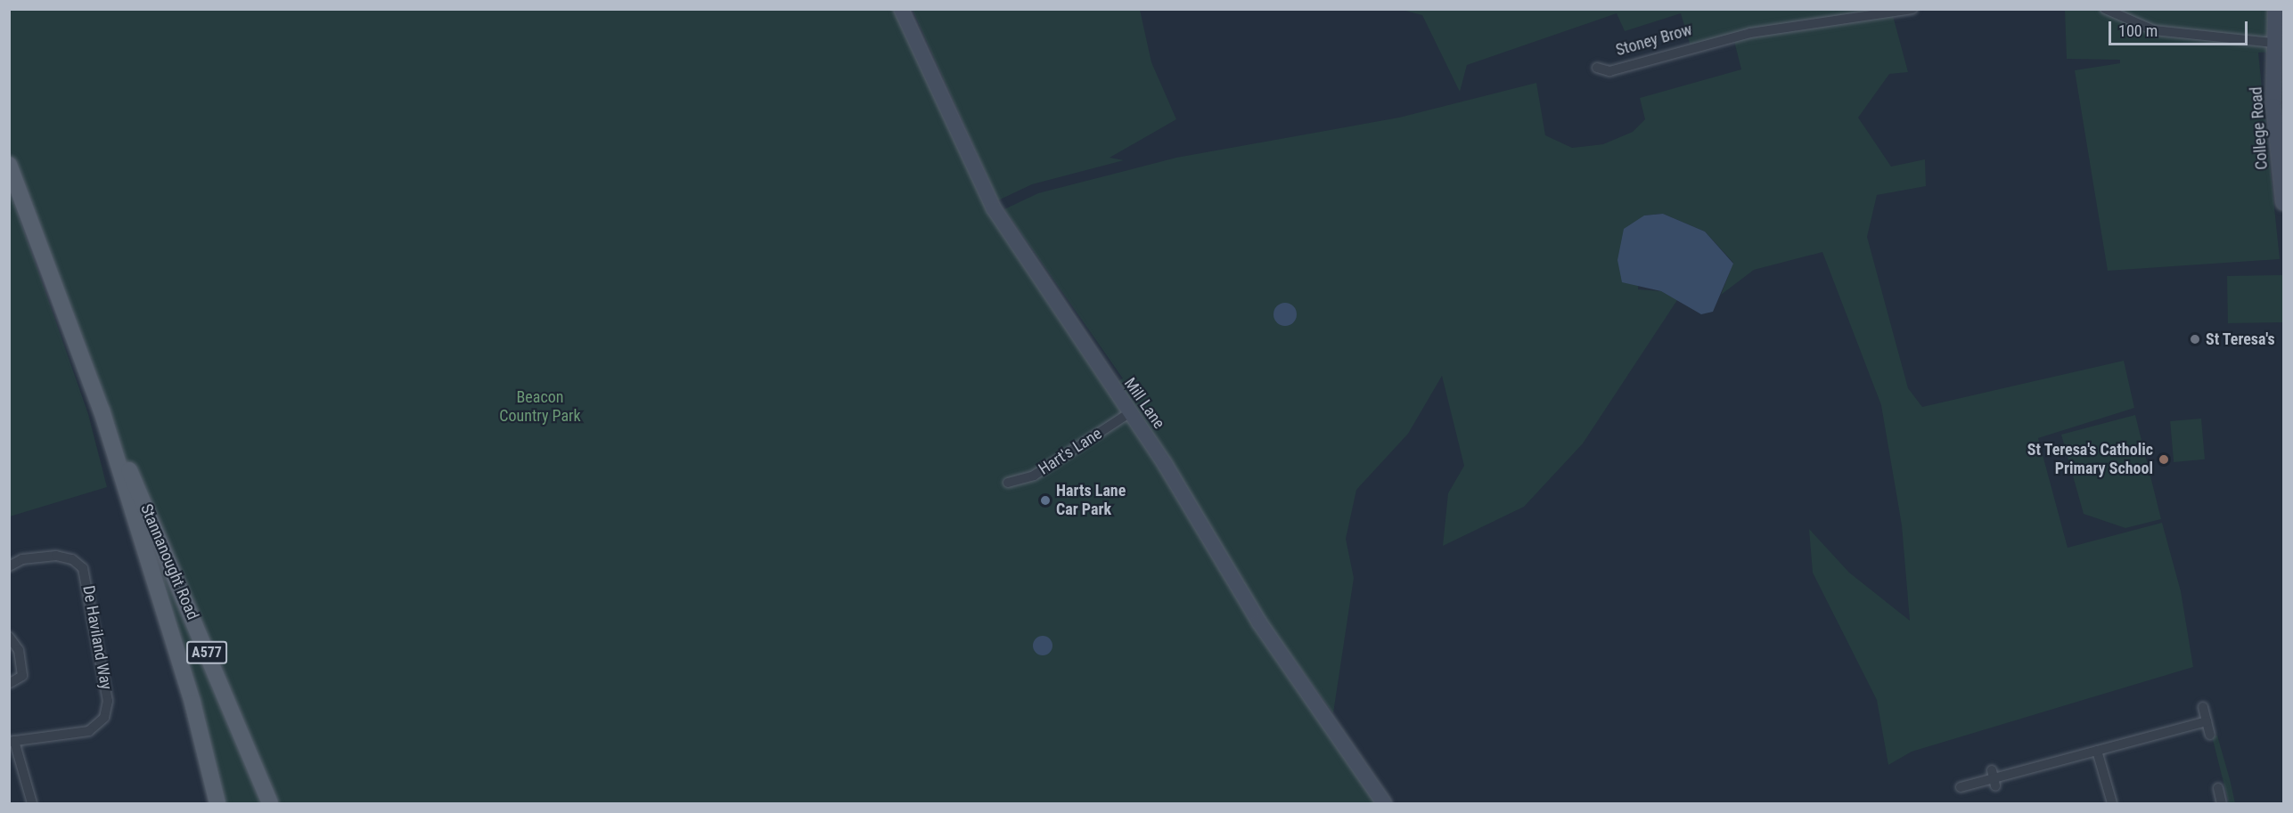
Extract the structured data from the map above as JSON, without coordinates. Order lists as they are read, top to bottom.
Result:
{
  "streets": {
    "main road": ["Stannanought Road", "A577"],
    "street": [
      "Stoney Brow",
      "College Road",
      "Mill Lane",
      "Hart's Lane",
      "De Haviland Way"
    ]
  },
  "crossings": [
    ["Mill Lane", "Hart's Lane"]
  ],
  "parks": ["Beacon Country Park"],
  "places": ["St Teresa's", "St Teresa's Catholic Primary School", "Harts Lane Car Park"],
  "scale_bar": "100 m"
}
